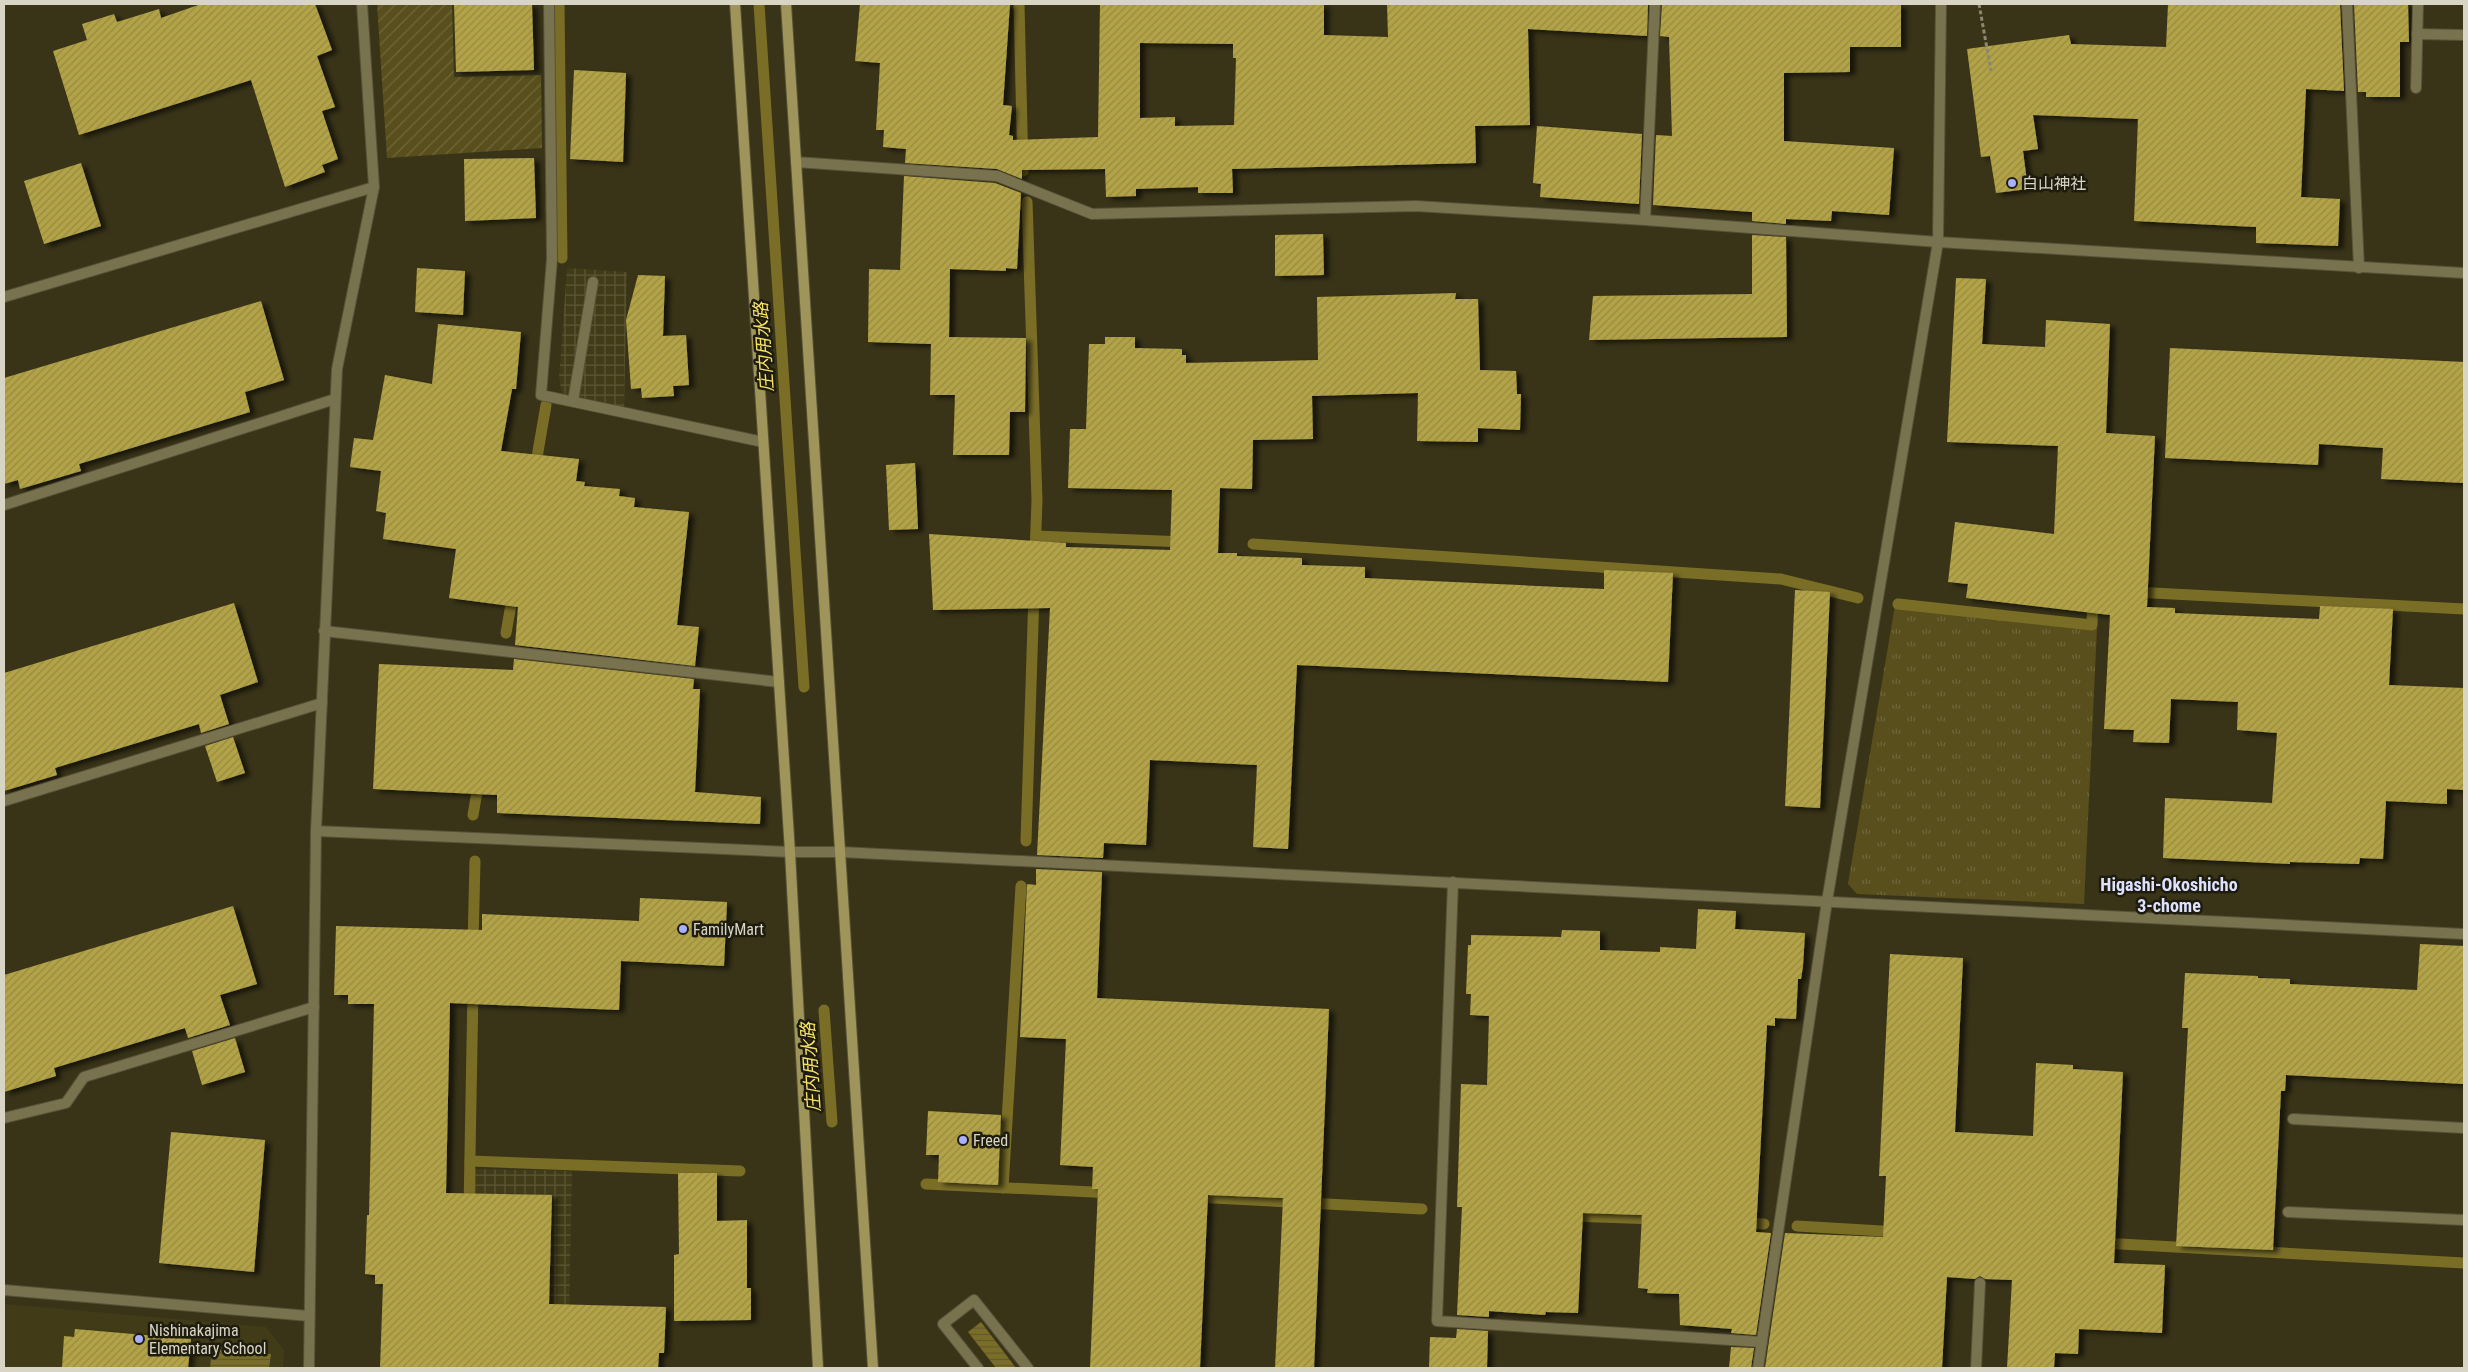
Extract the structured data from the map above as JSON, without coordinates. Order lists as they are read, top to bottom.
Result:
{
  "districts": ["Higashi-Okoshicho 3-chome"],
  "water": ["庄内用水路"],
  "places": [
    "白山神社",
    "FamilyMart",
    "Freed",
    "Nishinakajima Elementary School"
  ]
}
